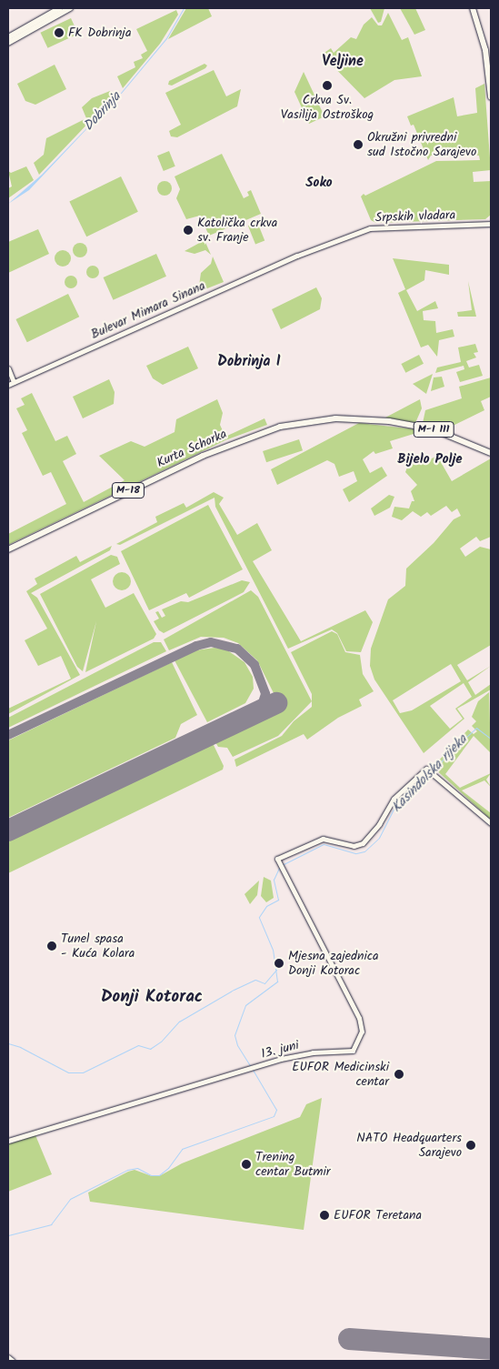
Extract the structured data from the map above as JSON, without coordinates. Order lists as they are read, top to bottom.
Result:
{
  "streets": {
    "main road": ["M-I 111", "Kurta Schorka", "M-18"],
    "street": ["Srpskih vladara", "Bulevar Mimara Sinana", "13. juni"]
  },
  "crossings": [
    ["Srpskih vladara", "Bulevar Mimara Sinana"],
    ["M-I 111", "Kurta Schorka"]
  ],
  "districts": [
    "Veljine",
    "Soko",
    "Dobrinja I",
    "Bijelo Polje",
    "Donji Kotorac"
  ],
  "water": ["Dobrinja", "Kasindolska rijeka"],
  "places": [
    "FK Dobrinja",
    "Crkva Sv. Vasilija Ostroškog",
    "Okružni privredni sud Istočno Sarajevo",
    "Katolička crkva sv. Franje",
    "Tunel spasa - Kuća Kolara",
    "Mjesna zajednica Donji Kotorac",
    "EUFOR Medicinski centar",
    "NATO Headquarters Sarajevo",
    "Trening centar Butmir",
    "EUFOR Teretana"
  ]
}
